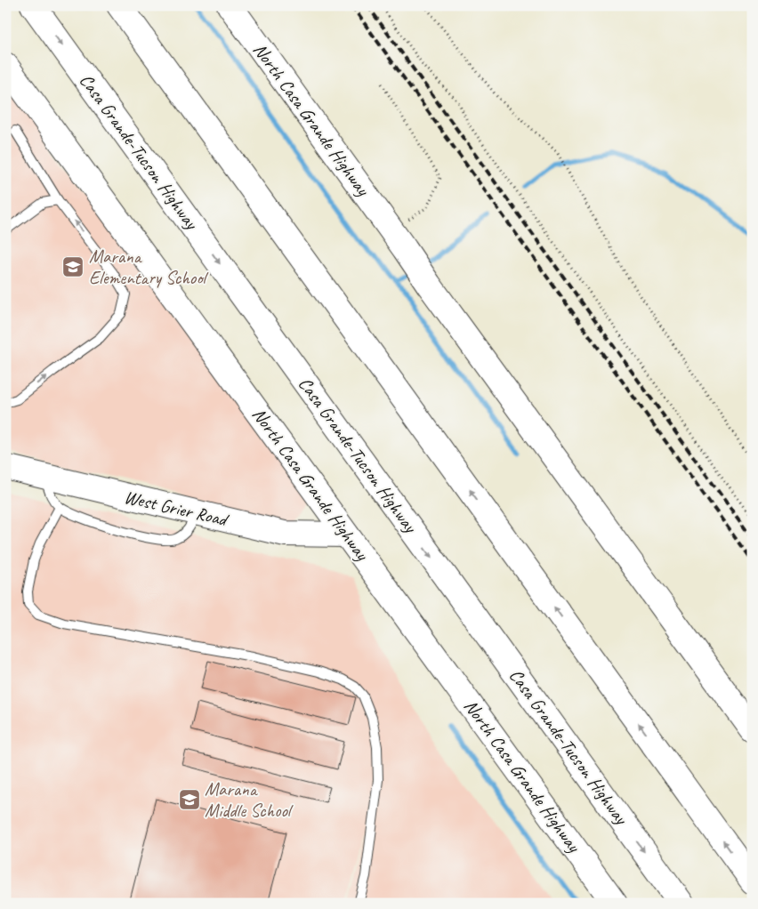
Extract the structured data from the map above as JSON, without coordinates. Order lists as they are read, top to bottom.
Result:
{
  "streets": {
    "main road": ["North Casa Grande Highway", "Casa Grande-Tucson Highway", "West Grier Road"]
  },
  "crossings": [
    ["North Casa Grande Highway", "West Grier Road"]
  ],
  "places": {
    "school or university": ["Marana Elementary School", "Marana Middle School"]
  }
}
